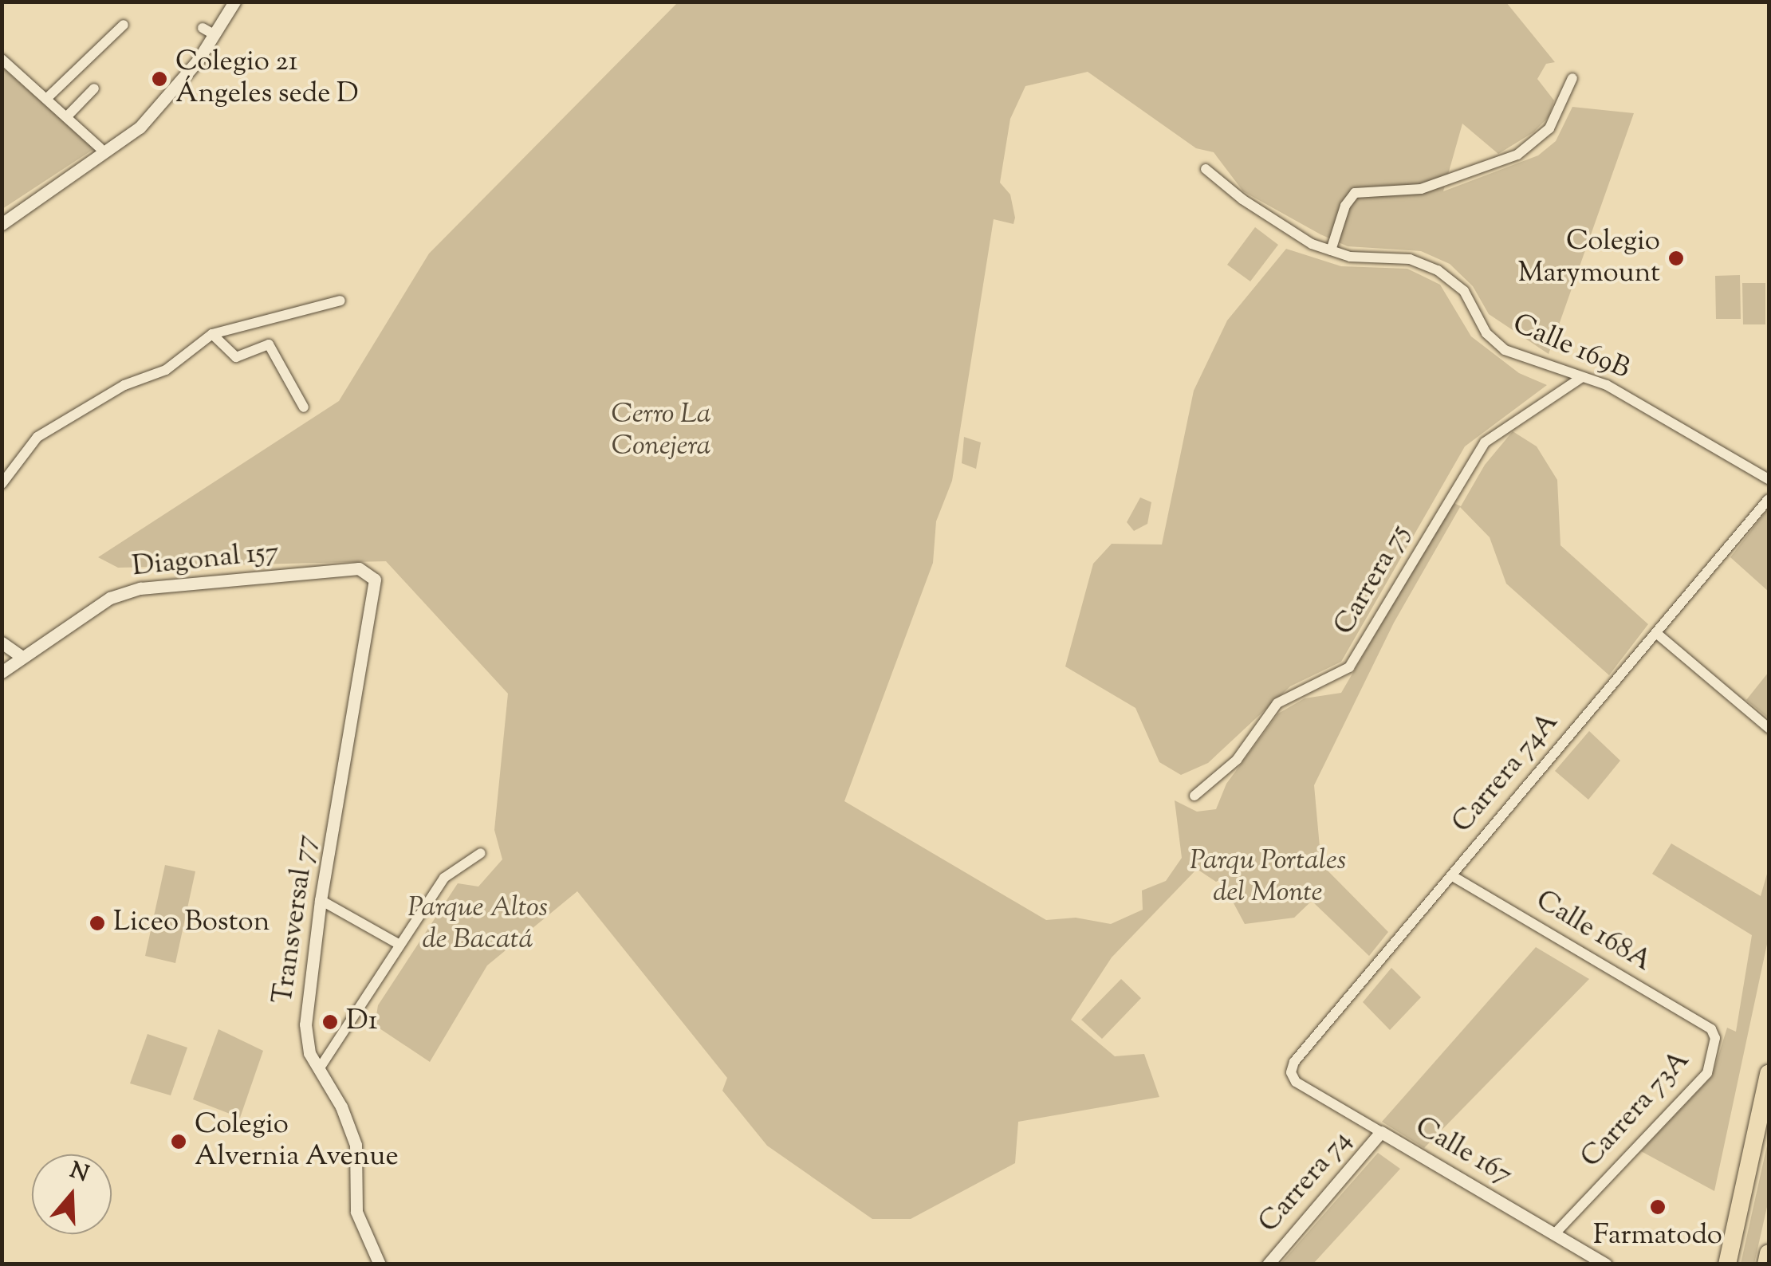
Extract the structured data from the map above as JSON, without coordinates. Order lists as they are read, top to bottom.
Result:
{
  "streets": {
    "street": [
      "Calle 169B",
      "Diagonal 157",
      "Carrera 75",
      "Carrera 74A",
      "Transversal 77",
      "Calle 168A",
      "Carrera 73A",
      "Calle 167",
      "Carrera 74"
    ]
  },
  "crossings": [
    ["Calle 169B", "Carrera 75"],
    ["Diagonal 157", "Transversal 77"],
    ["Carrera 74A", "Calle 168A"],
    ["Carrera 74A", "Calle 167"],
    ["Calle 168A", "Carrera 73A"],
    ["Carrera 73A", "Calle 167"],
    ["Calle 167", "Carrera 74"]
  ],
  "parks": ["Cerro La Conejera", "Parqu Portales del Monte", "Parque Altos de Bacatá"],
  "places": [
    "Colegio 21 Ángeles sede D",
    "Colegio Marymount",
    "Liceo Boston",
    "D1",
    "Colegio Alvernia Avenue",
    "Farmatodo"
  ],
  "north": "top"
}
